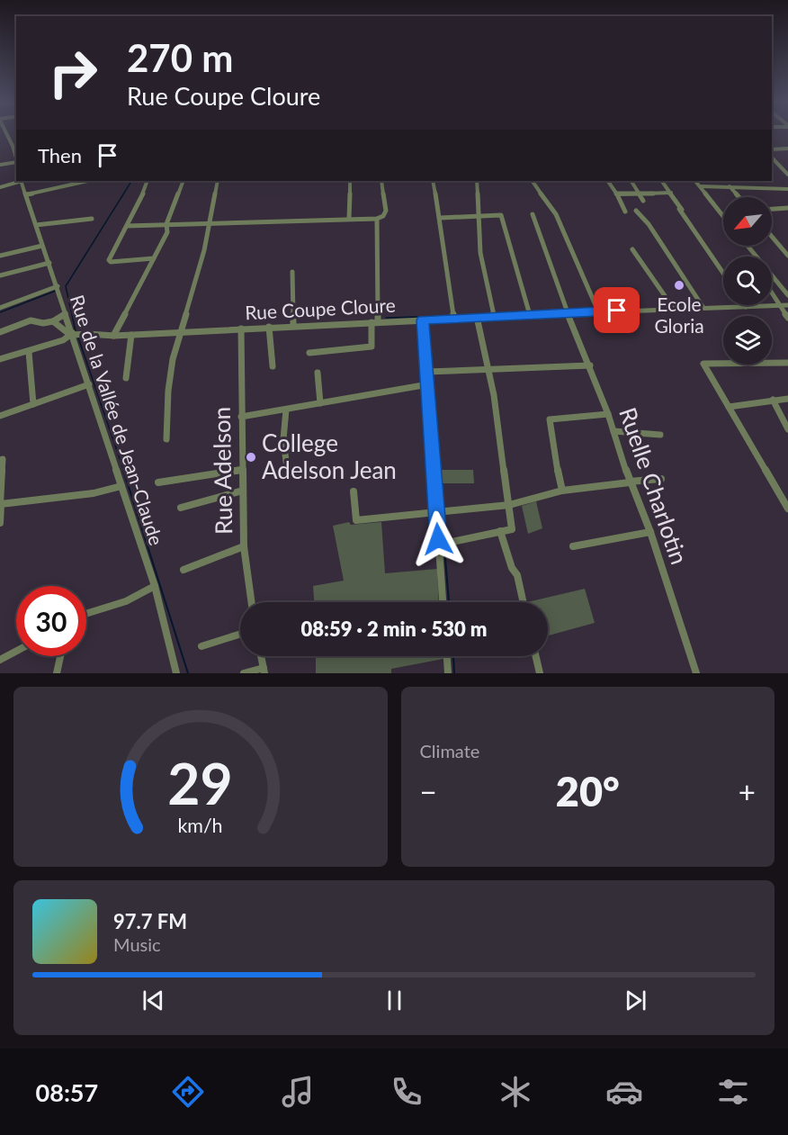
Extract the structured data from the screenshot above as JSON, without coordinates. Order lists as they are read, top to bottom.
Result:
{
  "streets": {
    "street": [
      "Rue Coupe Cloure",
      "Rue de la Vallée de Jean-Claude",
      "Rue Adelson",
      "Ruelle Charlotin"
    ]
  },
  "crossings": [
    ["Rue Coupe Cloure", "Rue de la Vallée de Jean-Claude"],
    ["Rue Coupe Cloure", "Rue Adelson"],
    ["Rue Coupe Cloure", "Ruelle Charlotin"]
  ],
  "places": ["Ecole Gloria", "College Adelson Jean"],
  "north": "bottom left",
  "page": {
    "turn": ["270 m", "Rue Coupe Cloure"],
    "then": "Then",
    "limit": "30",
    "trip": "08:59 · 2 min · 530 m",
    "tile": "Climate",
    "heat": ["−", "20°", "+"],
    "song": ["97.7 FM", "Music"],
    "tabs": "08:57",
    "gauge": ["29", "km/h"]
  }
}
